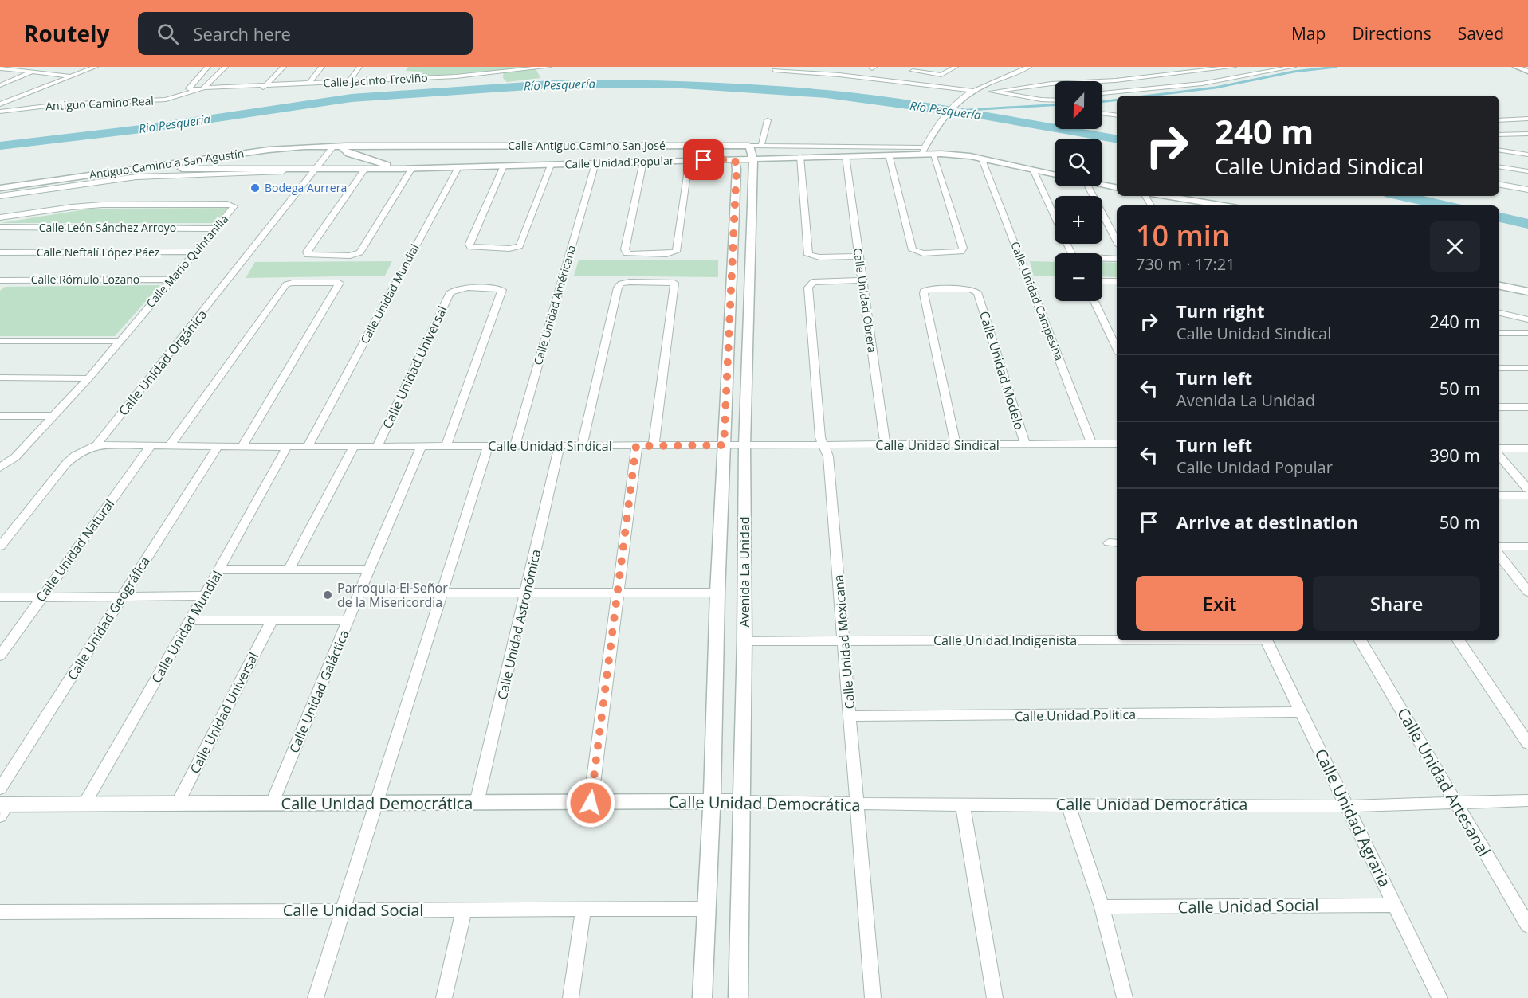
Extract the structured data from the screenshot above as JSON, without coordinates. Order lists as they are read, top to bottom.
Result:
{
  "streets": {
    "street": [
      "Calle Jacinto Treviño",
      "Antiguo Camino Real",
      "Calle Antiguo Camino San José",
      "Calle Unidad Popular",
      "Antiguo Camino a San Agustín",
      "Calle León Sánchez Arroyo",
      "Calle Neftalí López Páez",
      "Calle Mario Quintanilla",
      "Calle Rómulo Lozano",
      "Calle Unidad Mundial",
      "Calle Unidad Obrera",
      "Calle Unidad Campesina",
      "Calle Unidad Américana",
      "Calle Unidad Orgánica",
      "Calle Unidad Universal",
      "Calle Unidad Modelo",
      "Calle Unidad Sindical",
      "Calle Unidad Natural",
      "Avenida La Unidad",
      "Calle Unidad Geográfica",
      "Calle Unidad Astronómica",
      "Calle Unidad Indigenista",
      "Calle Unidad Mexicana",
      "Calle Unidad Galáctica",
      "Calle Unidad Política",
      "Calle Unidad Artesanal",
      "Calle Unidad Democrática",
      "Calle Unidad Agraria",
      "Calle Unidad Social"
    ]
  },
  "crossings": [
    ["Calle Jacinto Treviño", "Antiguo Camino Real"],
    ["Calle Antiguo Camino San José", "Calle Unidad Popular"],
    ["Calle Antiguo Camino San José", "Antiguo Camino a San Agustín"],
    ["Calle Antiguo Camino San José", "Calle Unidad Orgánica"],
    ["Calle Antiguo Camino San José", "Avenida La Unidad"],
    ["Calle Unidad Popular", "Antiguo Camino a San Agustín"],
    ["Calle Unidad Popular", "Calle Unidad Mundial"],
    ["Calle Unidad Popular", "Calle Unidad Obrera"],
    ["Calle Unidad Popular", "Calle Unidad Campesina"],
    ["Calle Unidad Popular", "Calle Unidad Américana"],
    ["Calle Unidad Popular", "Calle Unidad Orgánica"],
    ["Calle Unidad Popular", "Avenida La Unidad"],
    ["Antiguo Camino a San Agustín", "Calle Unidad Orgánica"],
    ["Calle León Sánchez Arroyo", "Calle Mario Quintanilla"],
    ["Calle Neftalí López Páez", "Calle Mario Quintanilla"],
    ["Calle Mario Quintanilla", "Calle Rómulo Lozano"],
    ["Calle Unidad Mundial", "Calle Unidad Sindical"],
    ["Calle Unidad Mundial", "Calle Unidad Democrática"],
    ["Calle Unidad Obrera", "Calle Unidad Sindical"],
    ["Calle Unidad Obrera", "Calle Unidad Mexicana"],
    ["Calle Unidad Campesina", "Calle Unidad Sindical"],
    ["Calle Unidad Américana", "Calle Unidad Sindical"],
    ["Calle Unidad Orgánica", "Calle Unidad Sindical"],
    ["Calle Unidad Universal", "Calle Unidad Sindical"],
    ["Calle Unidad Universal", "Calle Unidad Democrática"],
    ["Calle Unidad Modelo", "Calle Unidad Sindical"],
    ["Calle Unidad Sindical", "Calle Unidad Natural"],
    ["Calle Unidad Sindical", "Avenida La Unidad"],
    ["Calle Unidad Sindical", "Calle Unidad Geográfica"],
    ["Calle Unidad Sindical", "Calle Unidad Astronómica"],
    ["Calle Unidad Sindical", "Calle Unidad Mexicana"],
    ["Calle Unidad Sindical", "Calle Unidad Galáctica"],
    ["Avenida La Unidad", "Calle Unidad Indigenista"],
    ["Avenida La Unidad", "Calle Unidad Democrática"],
    ["Avenida La Unidad", "Calle Unidad Social"],
    ["Calle Unidad Astronómica", "Calle Unidad Democrática"],
    ["Calle Unidad Indigenista", "Calle Unidad Mexicana"],
    ["Calle Unidad Mexicana", "Calle Unidad Política"],
    ["Calle Unidad Mexicana", "Calle Unidad Democrática"],
    ["Calle Unidad Galáctica", "Calle Unidad Democrática"],
    ["Calle Unidad Política", "Calle Unidad Agraria"],
    ["Calle Unidad Artesanal", "Calle Unidad Democrática"],
    ["Calle Unidad Democrática", "Calle Unidad Agraria"],
    ["Calle Unidad Agraria", "Calle Unidad Social"]
  ],
  "water": ["Río Pesquería"],
  "places": ["Bodega Aurrera", "Parroquia El Señor de la Misericordia"],
  "north": "bottom",
  "page": {
    "header": "Routely",
    "search": "Search here",
    "nav": ["Map", "Directions", "Saved"],
    "map_buttons": ["+", "−"],
    "turn": ["240 m", "Calle Unidad Sindical"],
    "heading": ["10 min", "730 m · 17:21"],
    "list": [
      {
        "name": "Turn right",
        "note": "Calle Unidad Sindical",
        "value": "240 m"
      },
      {
        "name": "Turn left",
        "note": "Avenida La Unidad",
        "value": "50 m"
      },
      {
        "name": "Turn left",
        "note": "Calle Unidad Popular",
        "value": "390 m"
      },
      {
        "name": "Arrive at destination",
        "value": "50 m"
      }
    ],
    "buttons": ["Exit", "Share"]
  }
}
